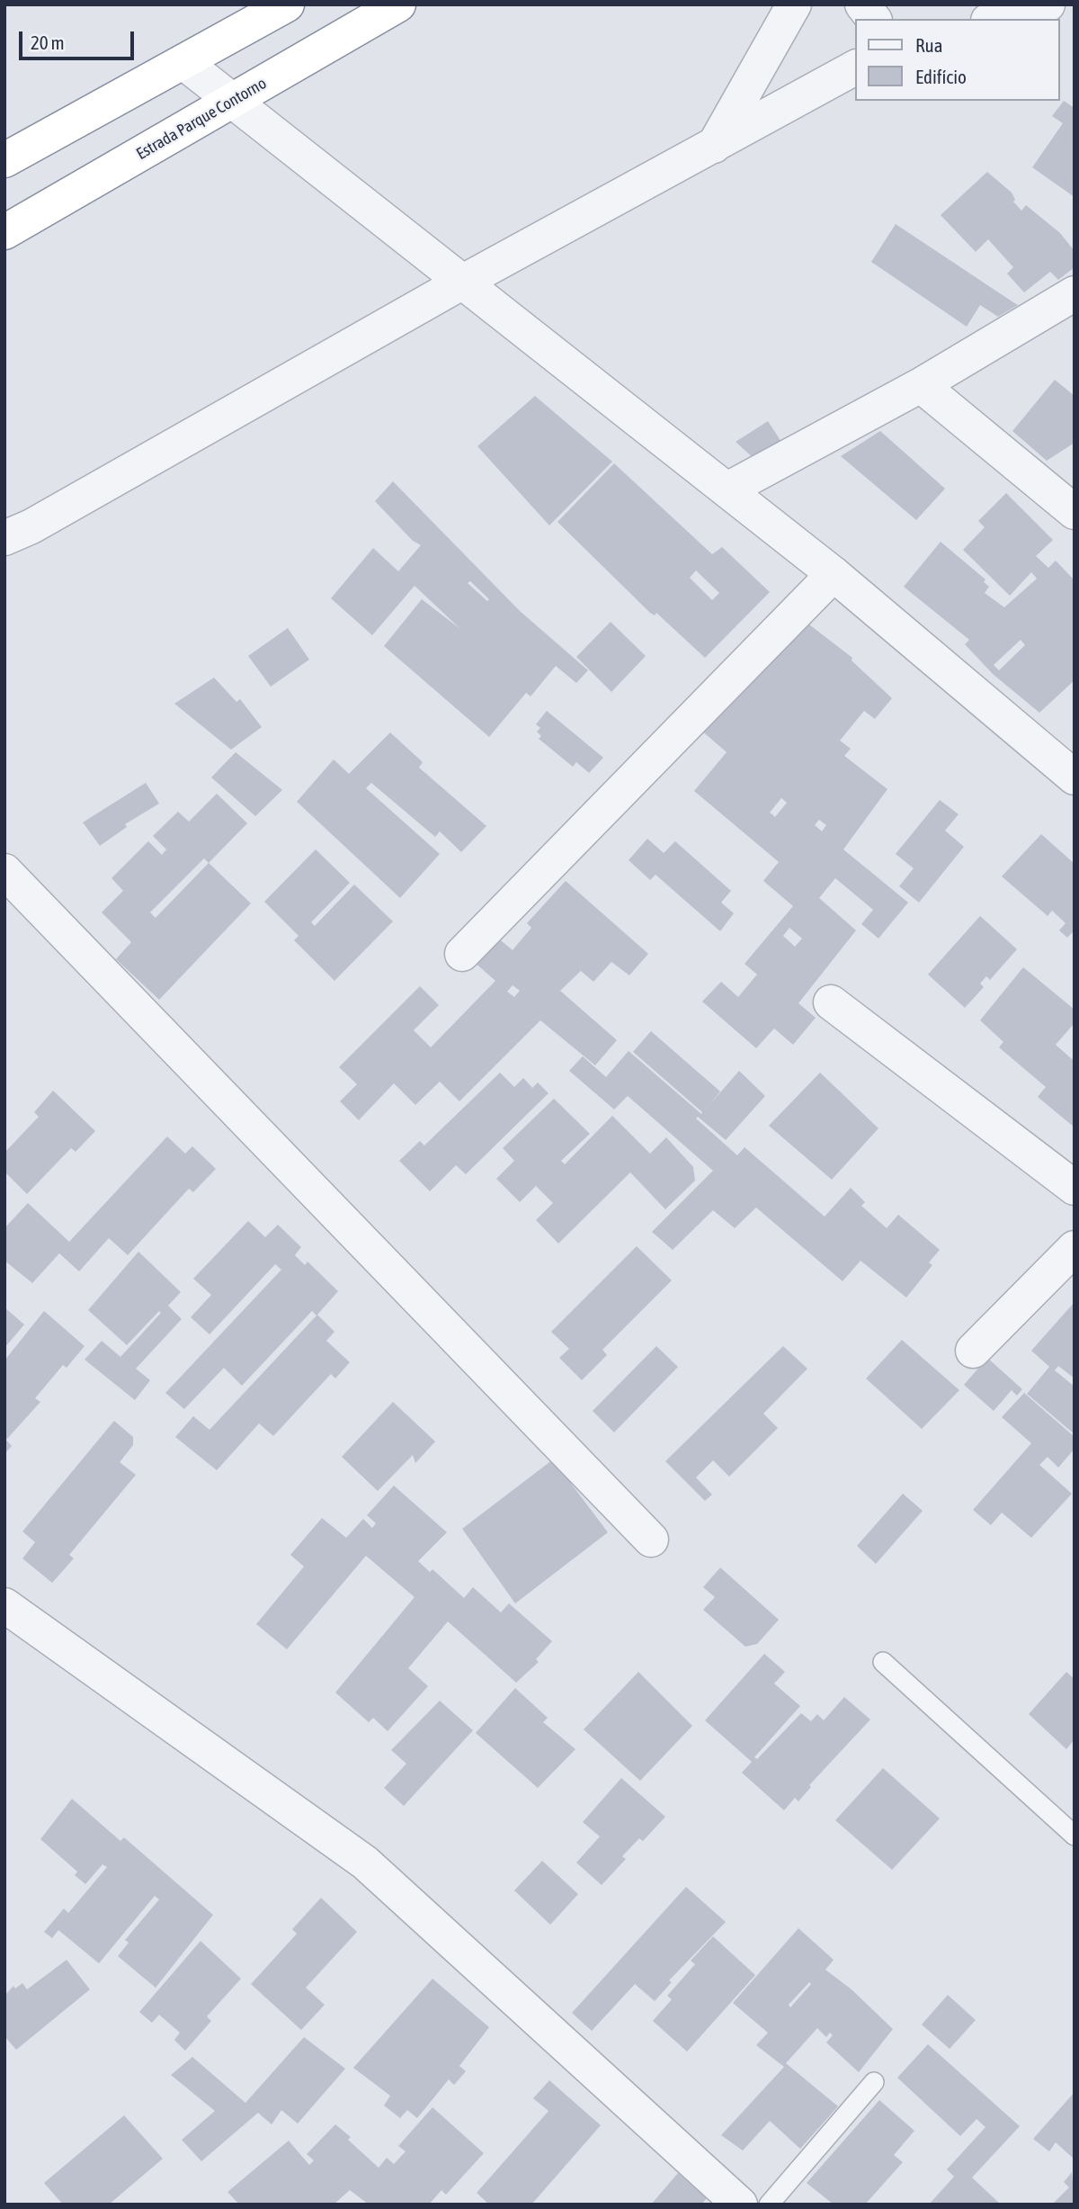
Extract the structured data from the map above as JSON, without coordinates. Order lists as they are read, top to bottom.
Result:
{
  "streets": {
    "highway": ["Estrada Parque Contorno"]
  },
  "legend": ["Rua", "Edifício"],
  "scale_bar": "20 m"
}
